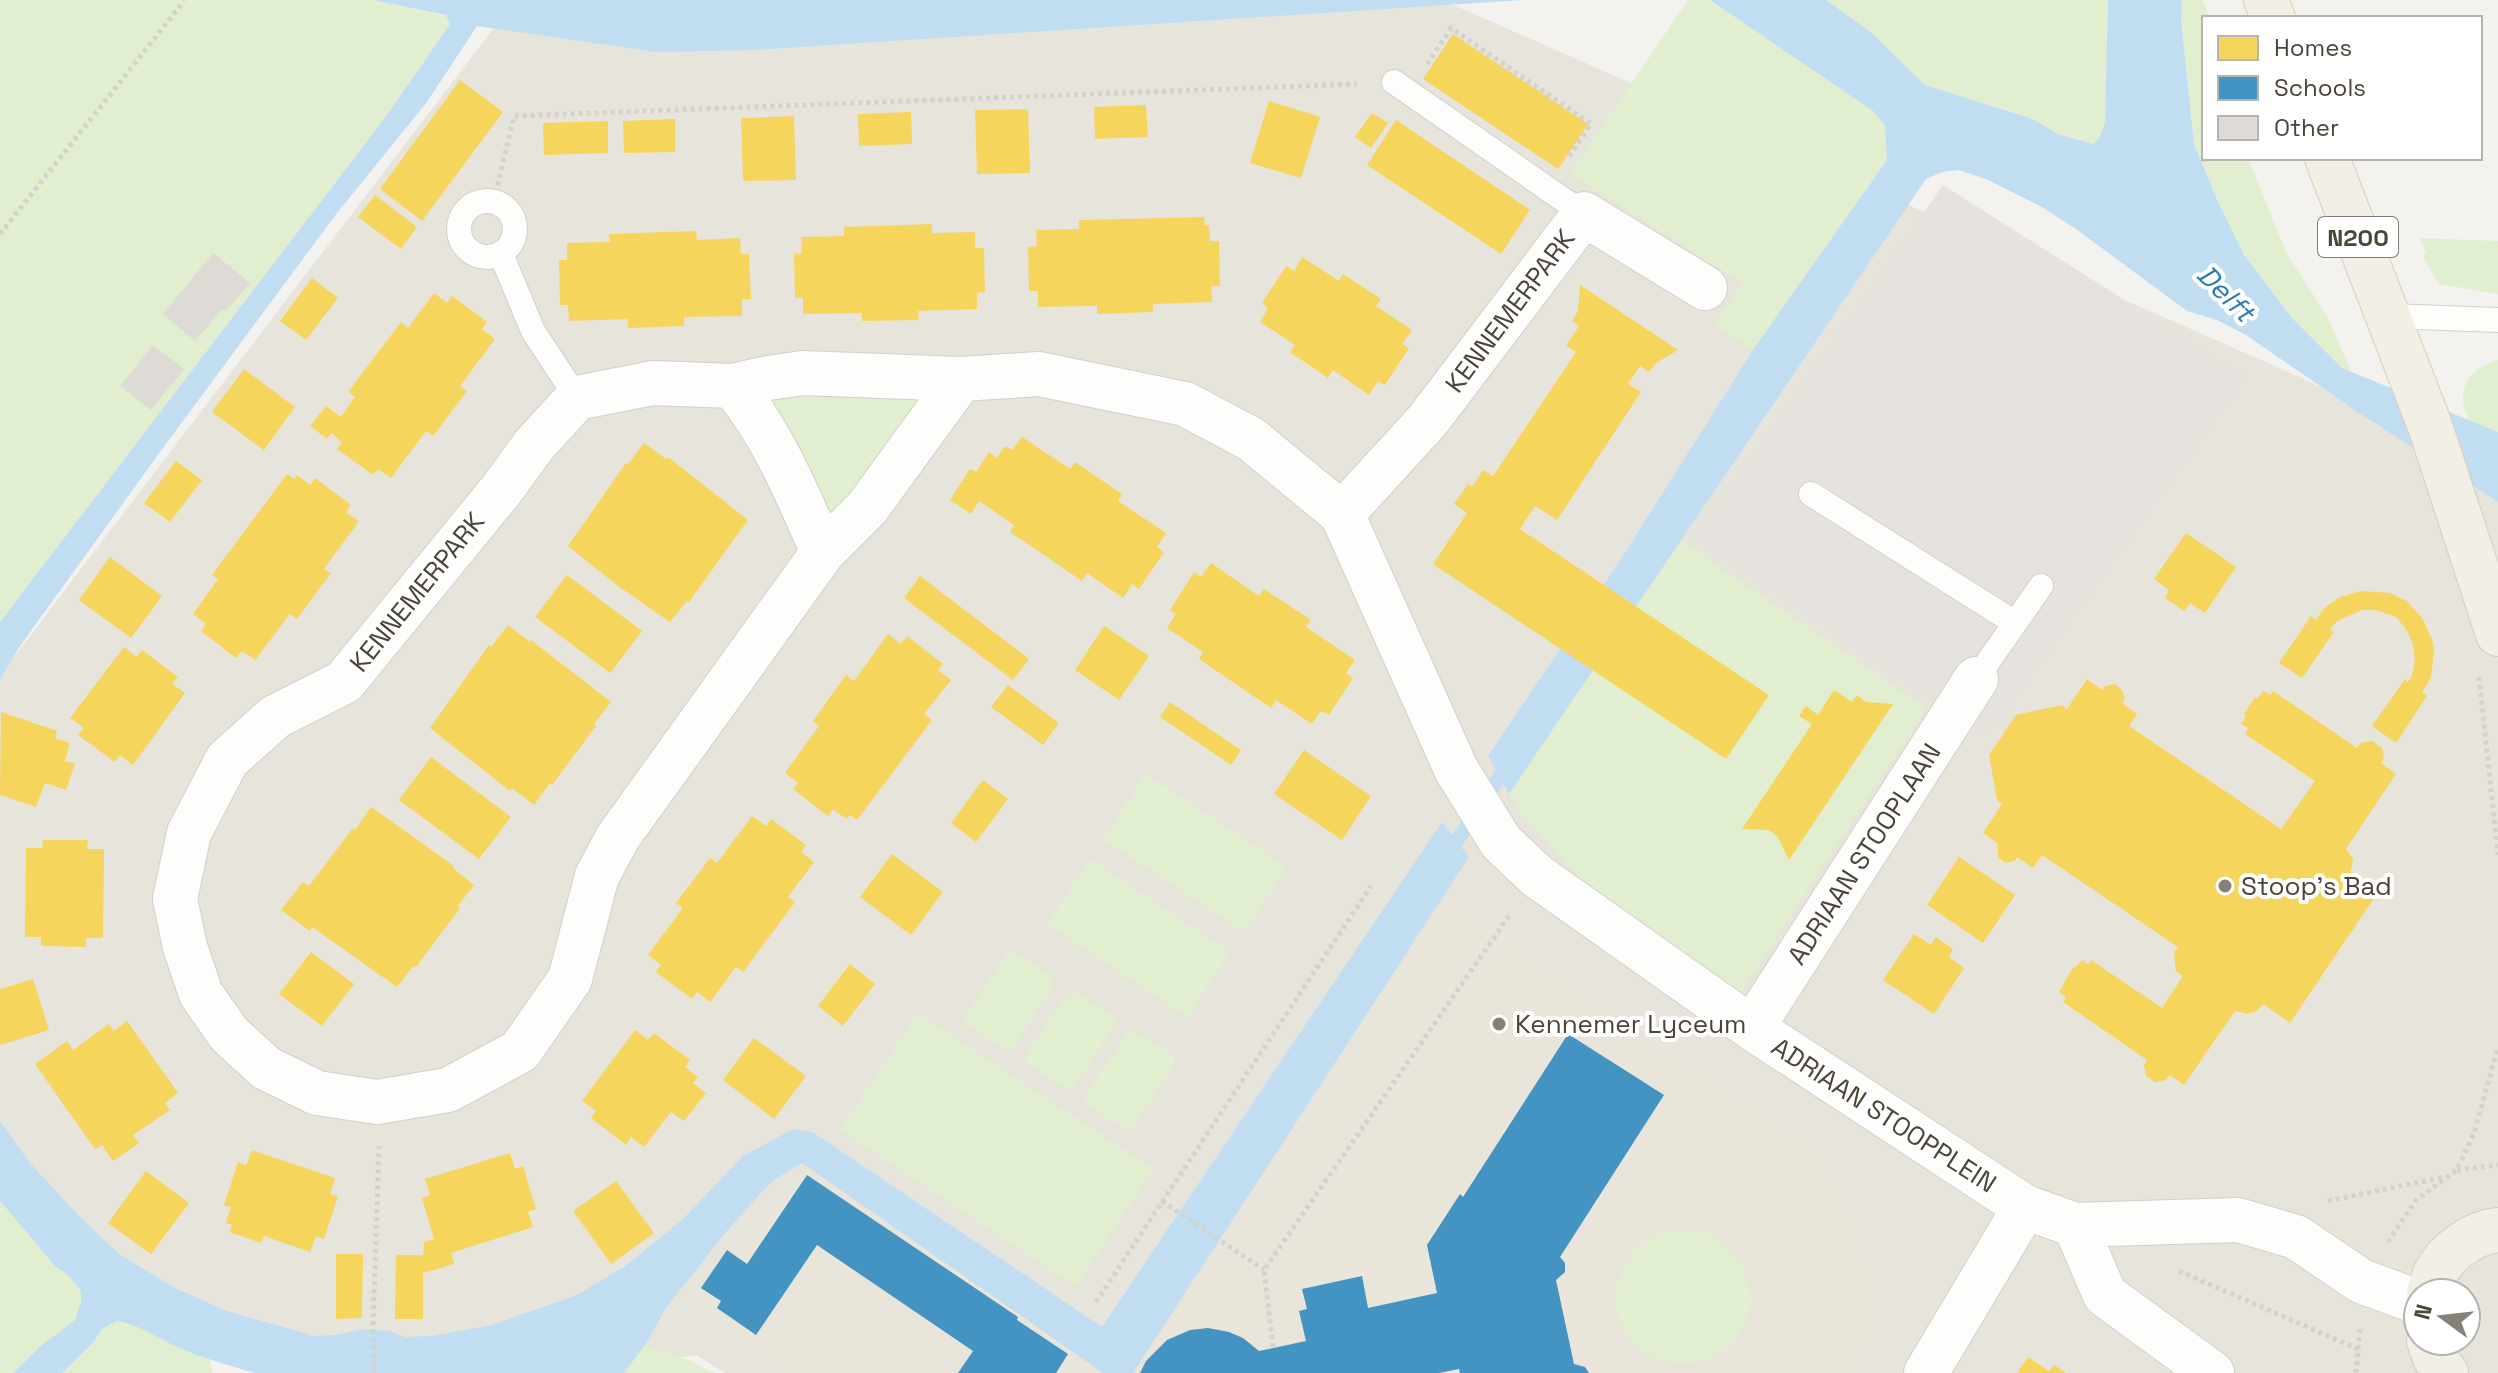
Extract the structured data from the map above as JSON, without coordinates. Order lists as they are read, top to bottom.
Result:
{
  "streets": {
    "main road": ["N200"],
    "street": ["KENNEMERPARK", "ADRIAAN STOOPLAAN", "ADRIAAN STOOPPLEIN"]
  },
  "crossings": [
    ["KENNEMERPARK", "ADRIAAN STOOPPLEIN"],
    ["ADRIAAN STOOPLAAN", "ADRIAAN STOOPPLEIN"]
  ],
  "water": ["Delft"],
  "places": ["Stoop's Bad", "Kennemer Lyceum"],
  "legend": ["Homes", "Schools", "Other"],
  "north": "left"
}
